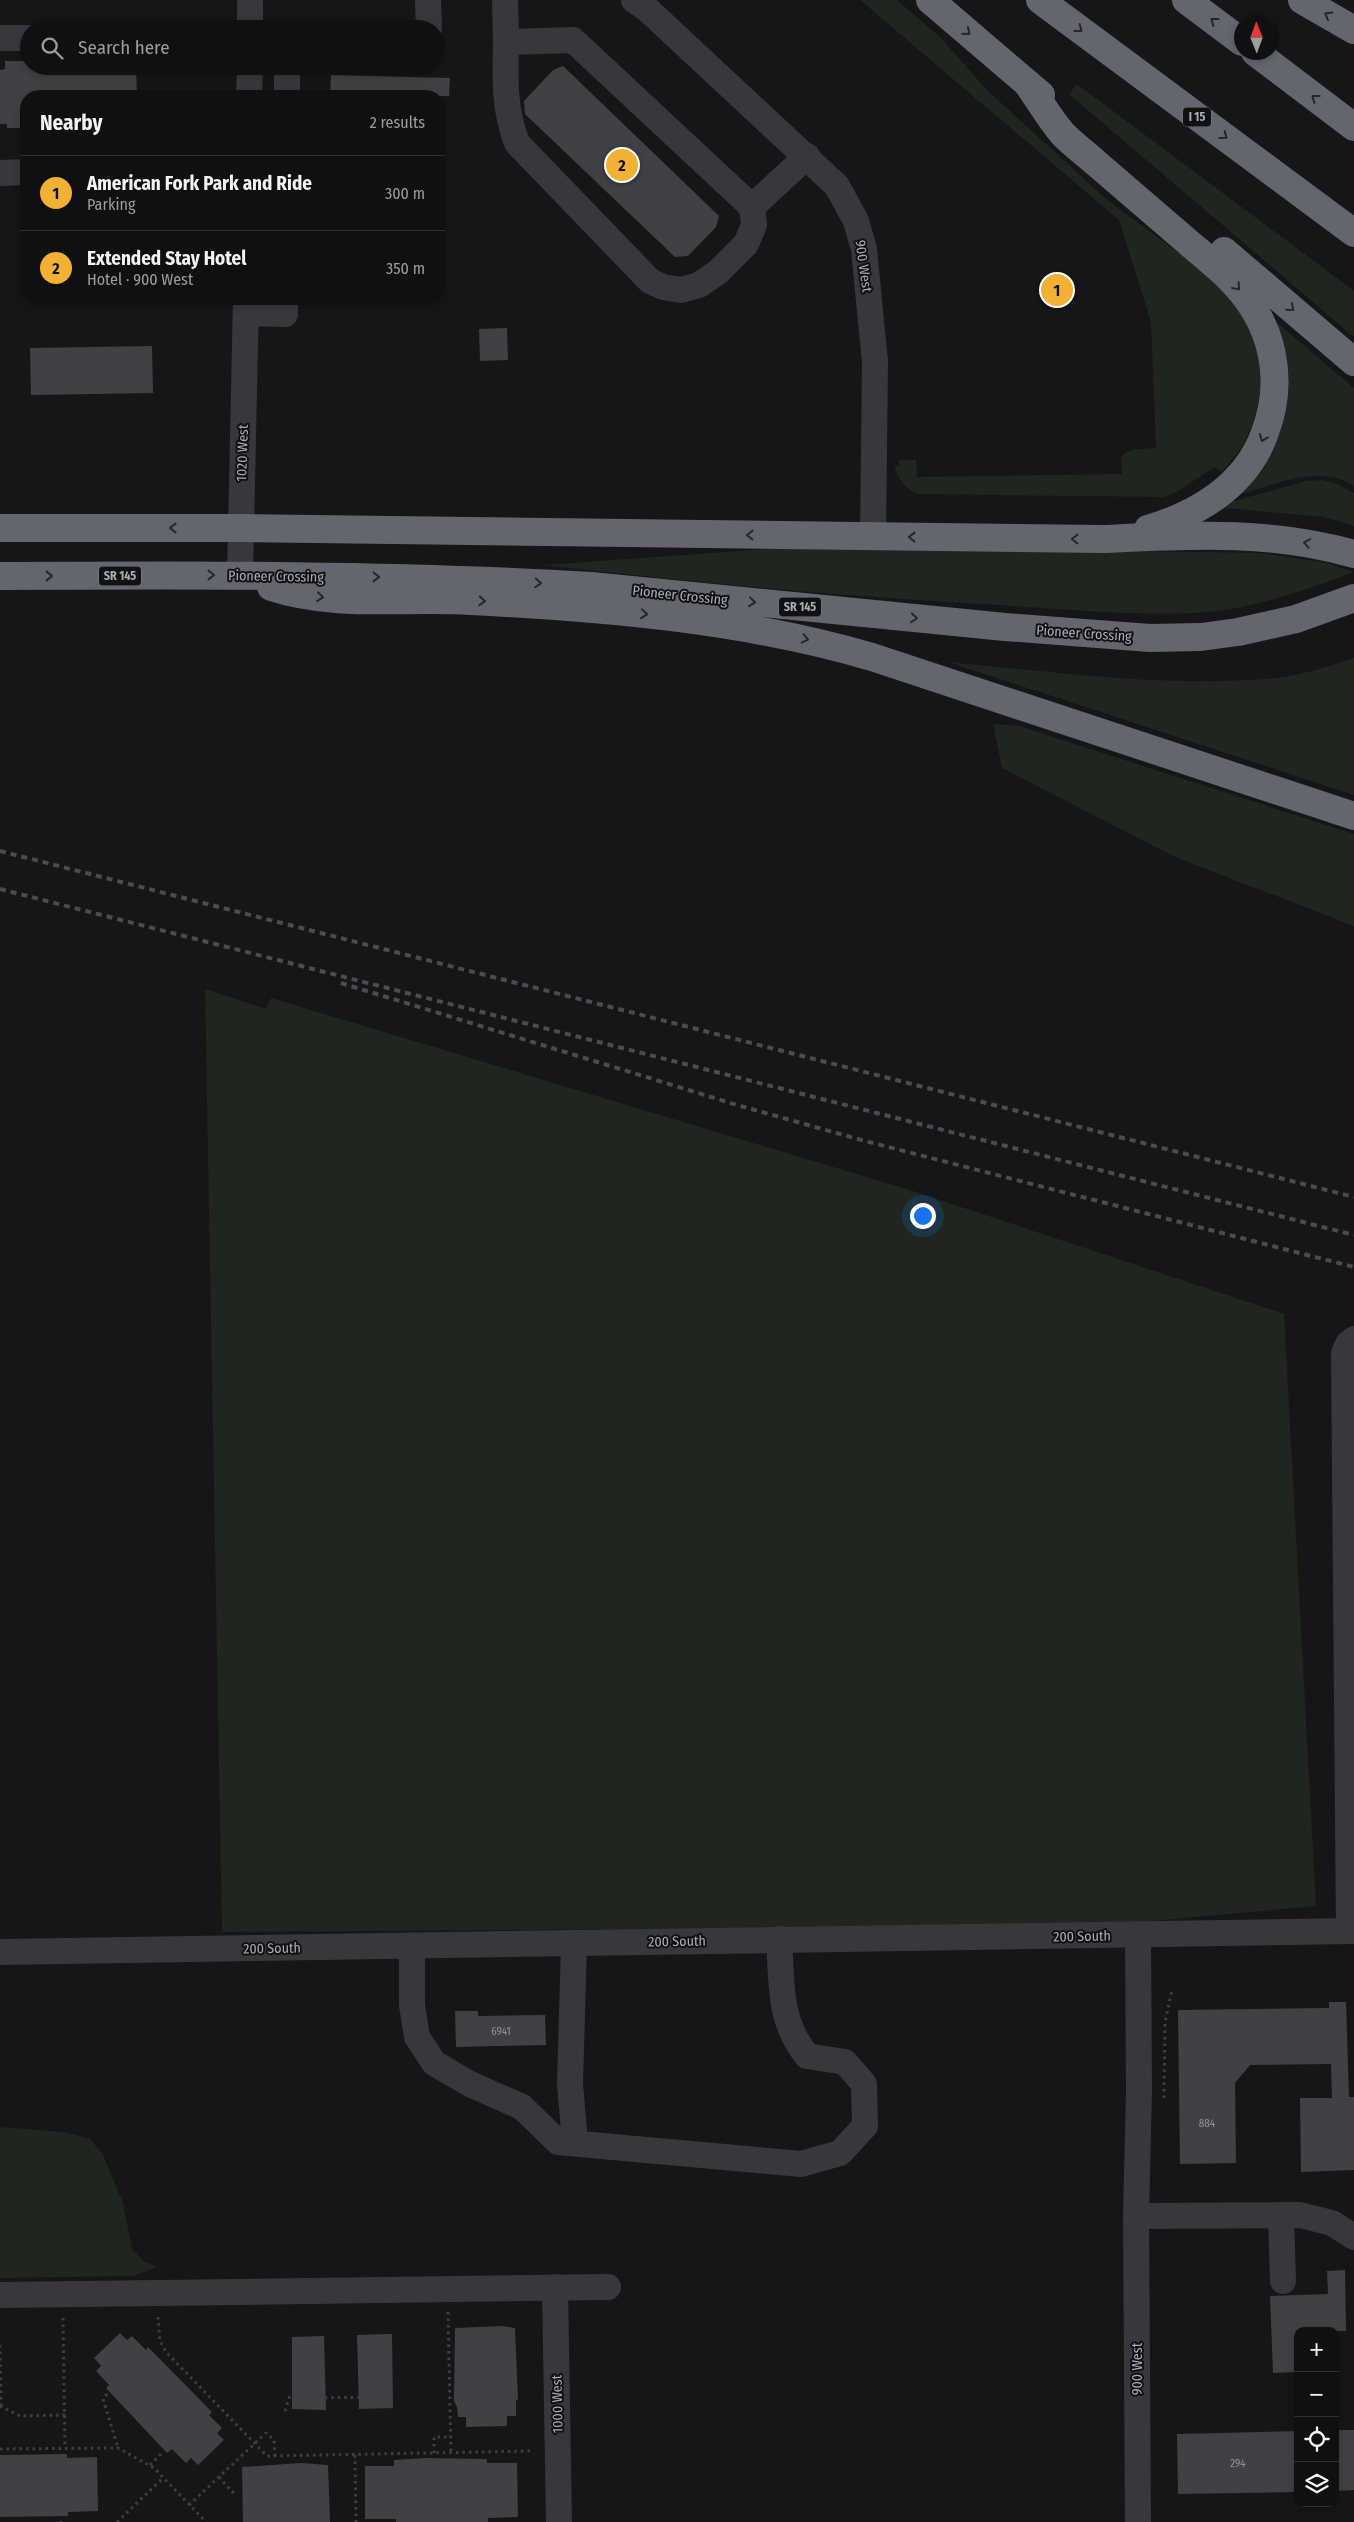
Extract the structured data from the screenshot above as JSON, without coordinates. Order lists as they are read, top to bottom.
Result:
{
  "streets": {
    "highway": ["I 15", "SR 145", "Pioneer Crossing"],
    "street": [
      "900 West",
      "1020 West",
      "200 South",
      "1000 West"
    ]
  },
  "crossings": [
    ["900 West", "200 South"],
    ["1020 West", "Pioneer Crossing"]
  ],
  "house_numbers": ["6941", "884", "294"],
  "north": "top",
  "page": {
    "search": "Search here",
    "heading": ["Nearby", "2 results"],
    "pins": ["2", "1"],
    "list": [
      {
        "mark": "1",
        "name": "American Fork Park and Ride",
        "note": "Parking",
        "value": "300 m"
      },
      {
        "mark": "2",
        "name": "Extended Stay Hotel",
        "note": "Hotel · 900 West",
        "value": "350 m"
      }
    ],
    "map_buttons": ["+", "−"]
  }
}
